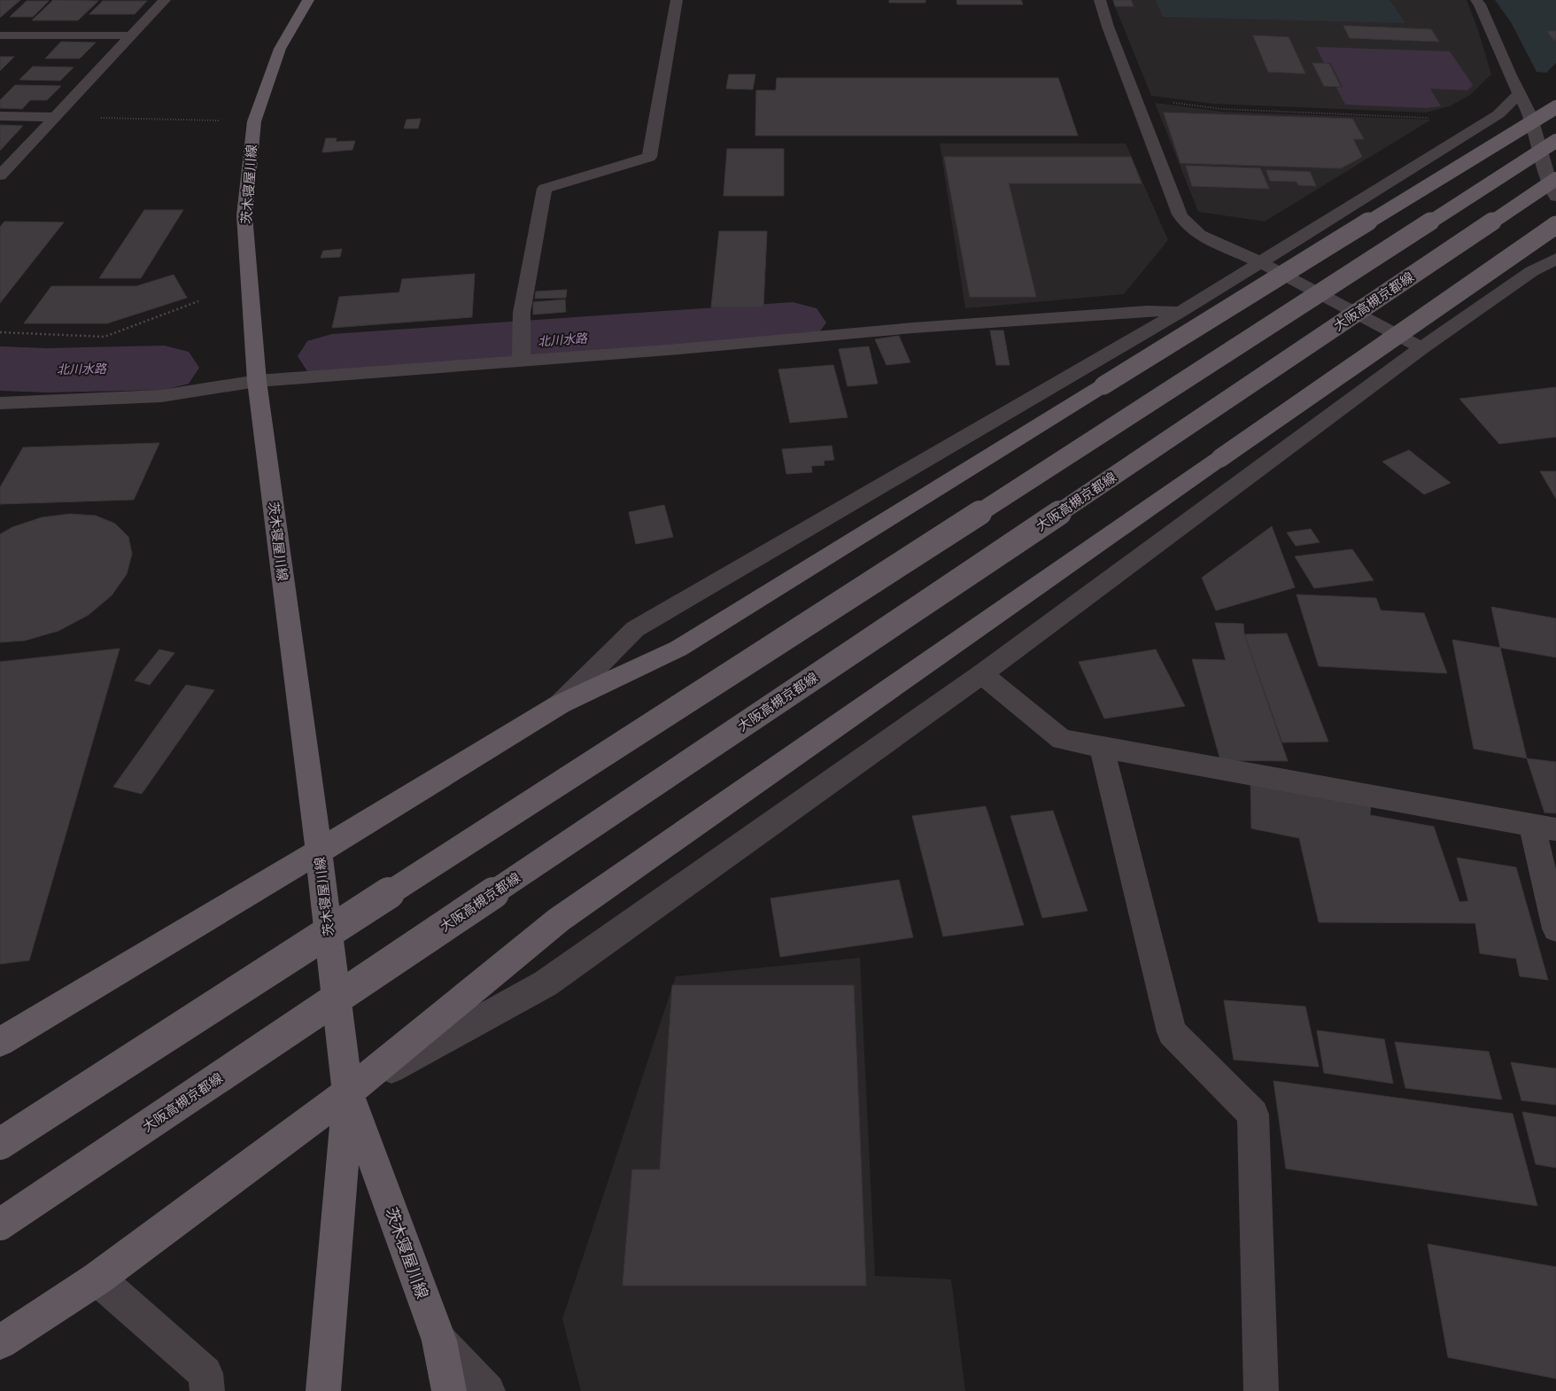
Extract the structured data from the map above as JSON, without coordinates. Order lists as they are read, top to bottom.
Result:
{
  "streets": {
    "main road": ["茨木寝屋川線", "大阪高槻京都線"]
  },
  "water": ["北川水路"]
}
